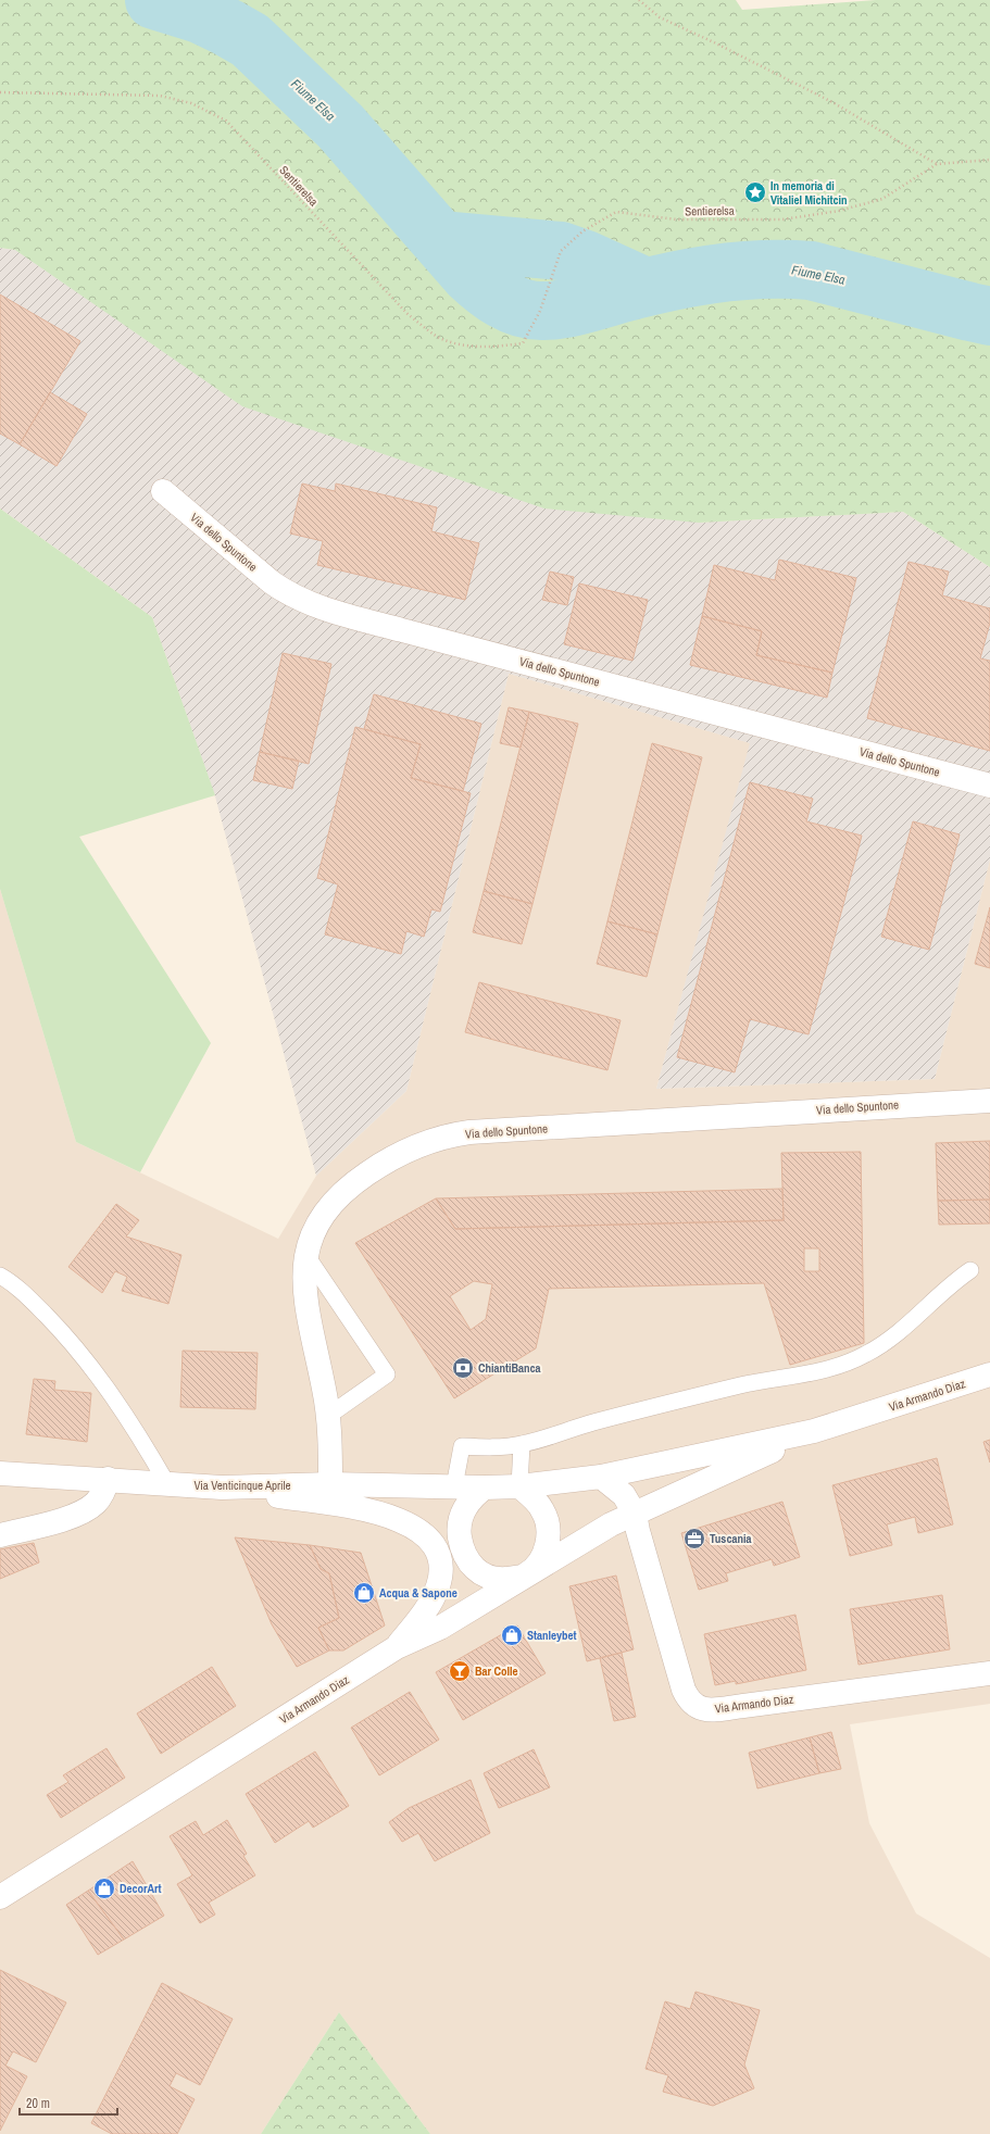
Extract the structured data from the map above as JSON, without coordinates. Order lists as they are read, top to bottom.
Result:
{
  "streets": {
    "main road": ["Via dello Spuntone", "Via Armando Diaz", "Via Venticinque Aprile"],
    "path": ["Sentierelsa"]
  },
  "crossings": [
    ["Via dello Spuntone", "Via Venticinque Aprile"],
    ["Via Armando Diaz", "Via Venticinque Aprile"]
  ],
  "water": ["Fiume Elsa"],
  "places": {
    "place": ["In memoria di VitalieI Michitcin"],
    "bank": ["ChiantiBanca"],
    "office": ["Tuscania"],
    "shop": ["Acqua & Sapone", "Stanleybet", "DecorArt"],
    "bar": ["Bar Colle"]
  },
  "scale_bar": "20 m"
}
